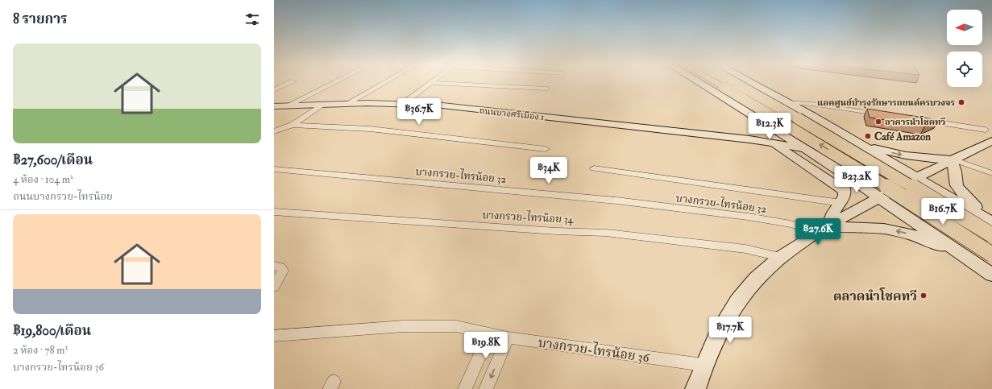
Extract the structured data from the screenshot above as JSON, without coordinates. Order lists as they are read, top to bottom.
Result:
{
  "streets": {
    "main road": ["ถนนบางศรีเมือง 1"],
    "street": ["บางกรวย-ไทรน้อย 32", "บางกรวย-ไทรน้อย 34", "บางกรวย-ไทรน้อย 36"]
  },
  "places": [
    "แอคศูนย์บำรุงรักษารถยนต์ครบวงจร",
    "อาคารนำโชคทวี",
    "Café Amazon",
    "ตลาดนำโชคทวี"
  ],
  "north": "left",
  "page": {
    "heading": "8 รายการ",
    "list": [
      {
        "name": "฿27,600/เดือน",
        "note": "4 ห้อง · 104 m² · ถนนบางกรวย-ไทรน้อย"
      },
      {
        "name": "฿19,800/เดือน",
        "note": "2 ห้อง · 78 m² · บางกรวย-ไทรน้อย 36"
      }
    ],
    "price": [
      "฿36.7K",
      "฿12.3K",
      "฿34K",
      "฿23.2K",
      "฿16.7K",
      "฿27.6K",
      "฿17.7K",
      "฿19.8K"
    ]
  }
}
